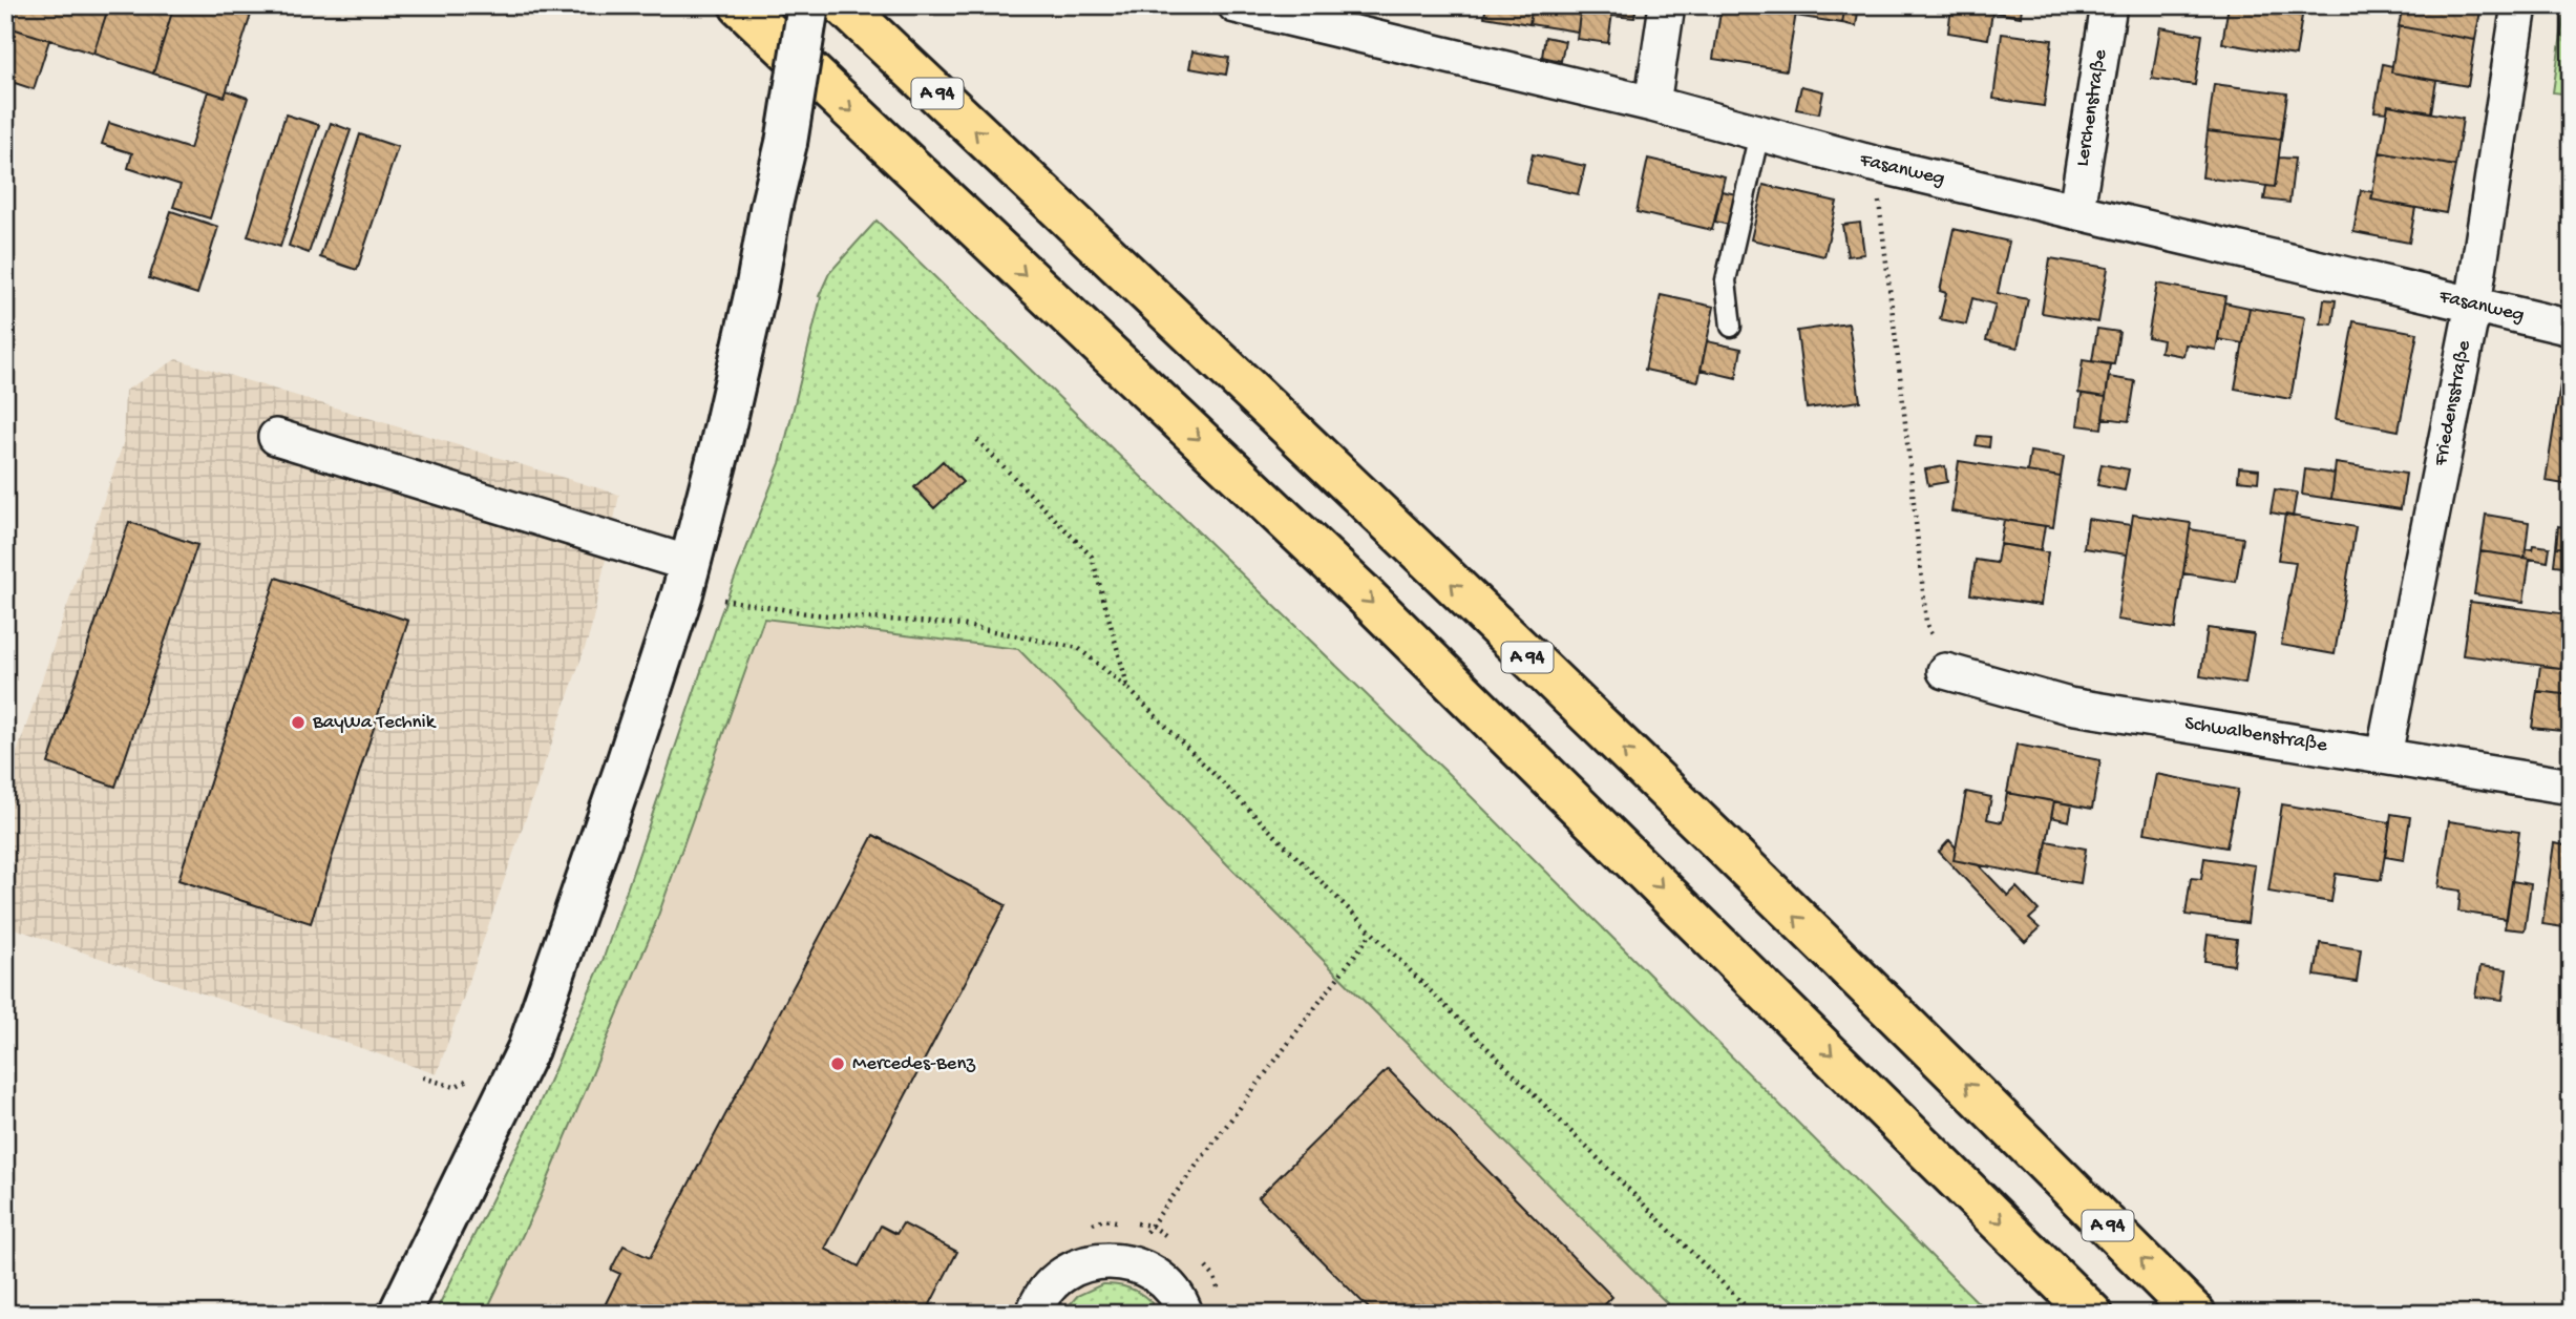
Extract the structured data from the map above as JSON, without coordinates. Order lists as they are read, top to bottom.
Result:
{
  "streets": {
    "highway": ["A 94"],
    "street": [
      "Lerchenstraße",
      "Fasanweg",
      "Friedensstraße",
      "Schwalbenstraße"
    ]
  },
  "crossings": [
    ["Lerchenstraße", "Fasanweg"],
    ["Fasanweg", "Friedensstraße"],
    ["Friedensstraße", "Schwalbenstraße"]
  ],
  "places": ["BayWa Technik", "Mercedes-Benz"]
}
